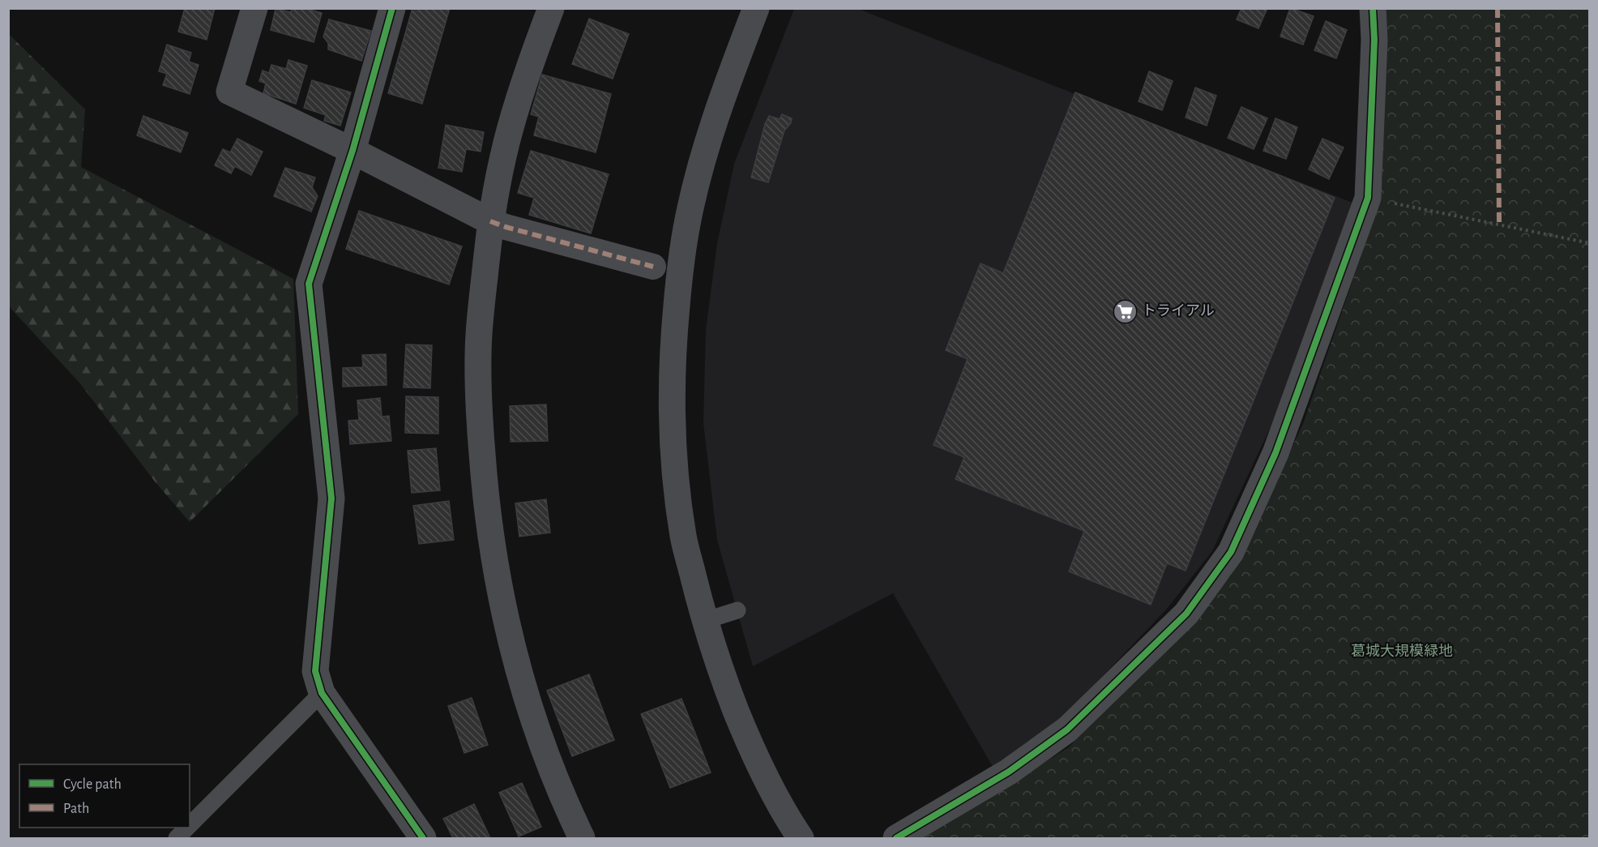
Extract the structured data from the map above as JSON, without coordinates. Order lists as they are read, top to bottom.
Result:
{
  "parks": ["葛城大規模緑地"],
  "places": {
    "supermarket": ["トライアル"]
  },
  "legend": ["Cycle path", "Path"]
}
